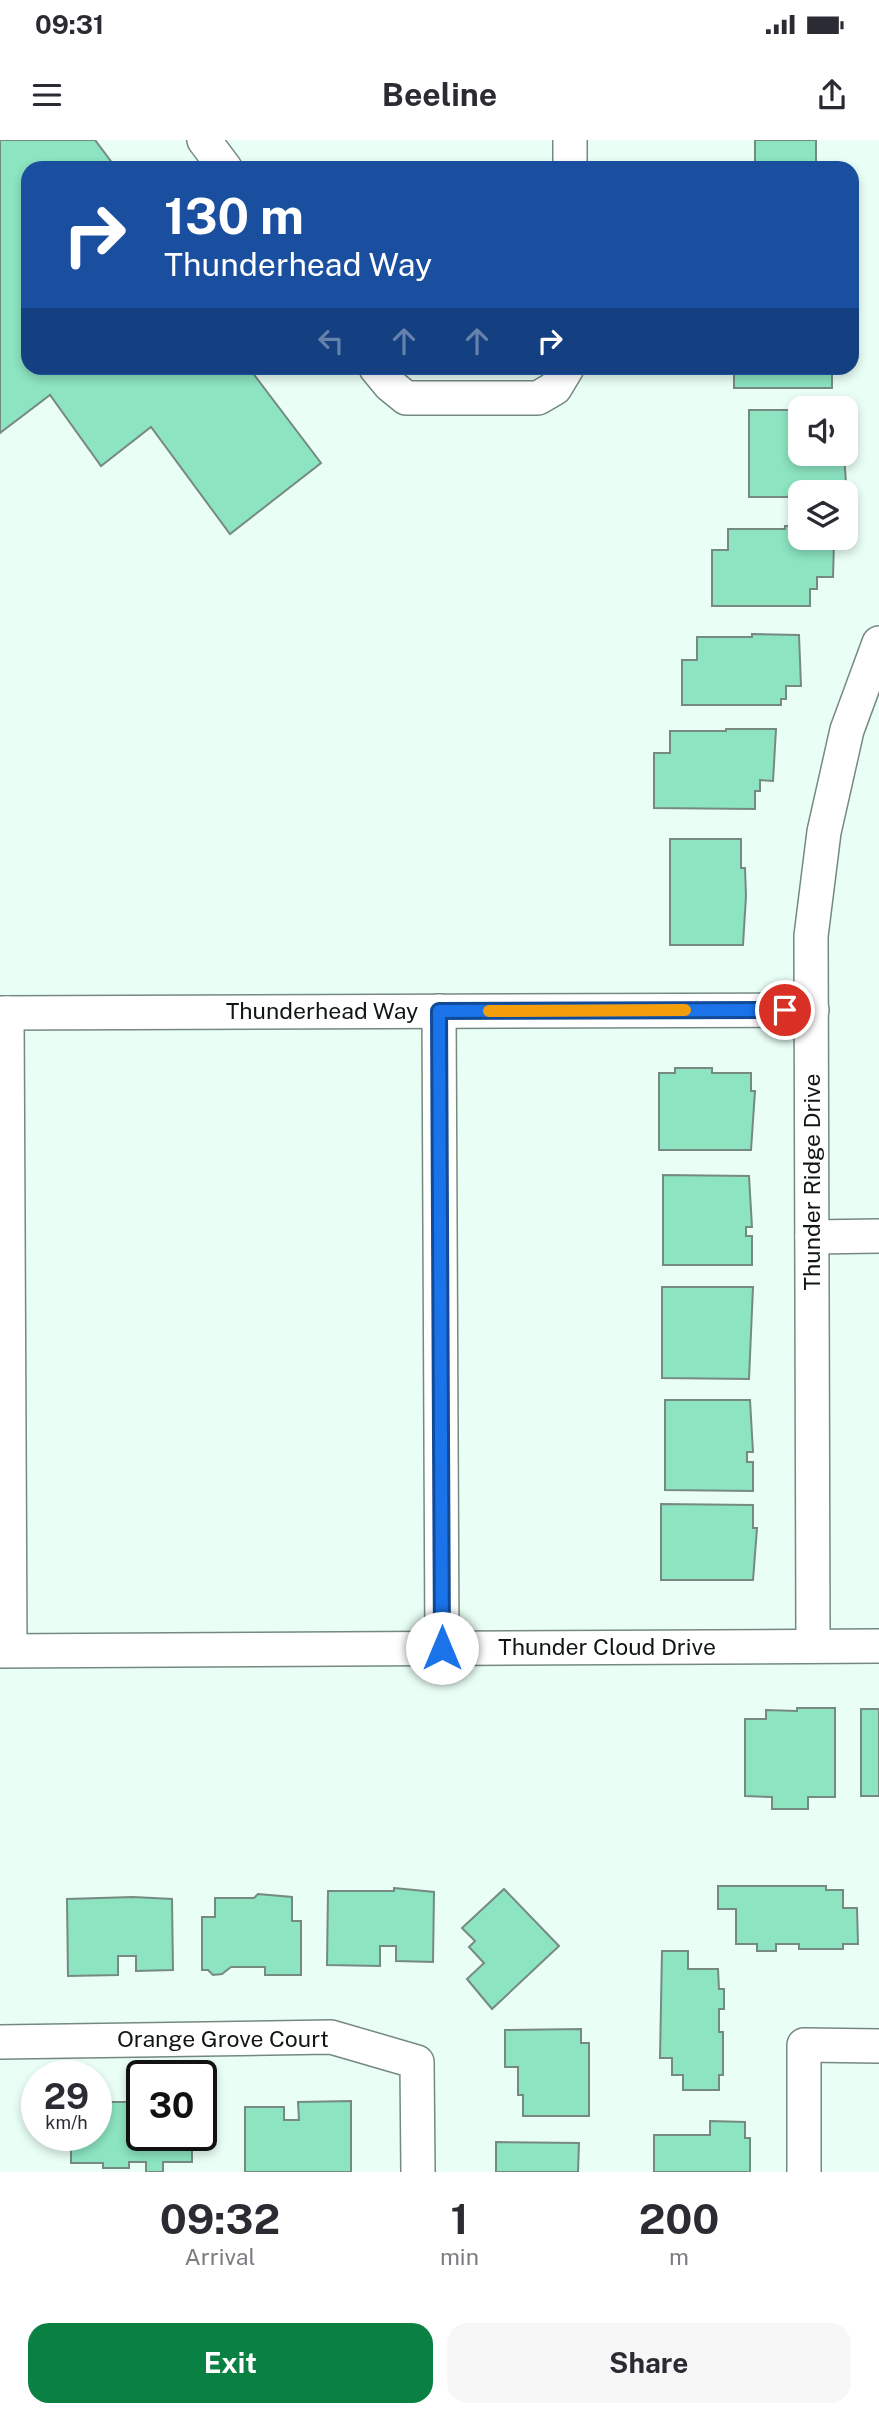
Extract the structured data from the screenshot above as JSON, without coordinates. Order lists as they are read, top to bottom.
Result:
{
  "streets": {
    "street": [
      "Thunderhead Way",
      "Thunder Ridge Drive",
      "Thunder Cloud Drive",
      "Orange Grove Court"
    ]
  },
  "crossings": [
    ["Thunderhead Way", "Thunder Ridge Drive"],
    ["Thunder Ridge Drive", "Thunder Cloud Drive"]
  ],
  "page": {
    "status": "09:31",
    "header": "Beeline",
    "turn": ["130 m", "Thunderhead Way"],
    "speed": "29 km/h",
    "limit": "30",
    "eta": [
      "09:32",
      "Arrival",
      "1",
      "min",
      "200",
      "m"
    ],
    "buttons": ["Exit", "Share"]
  }
}
